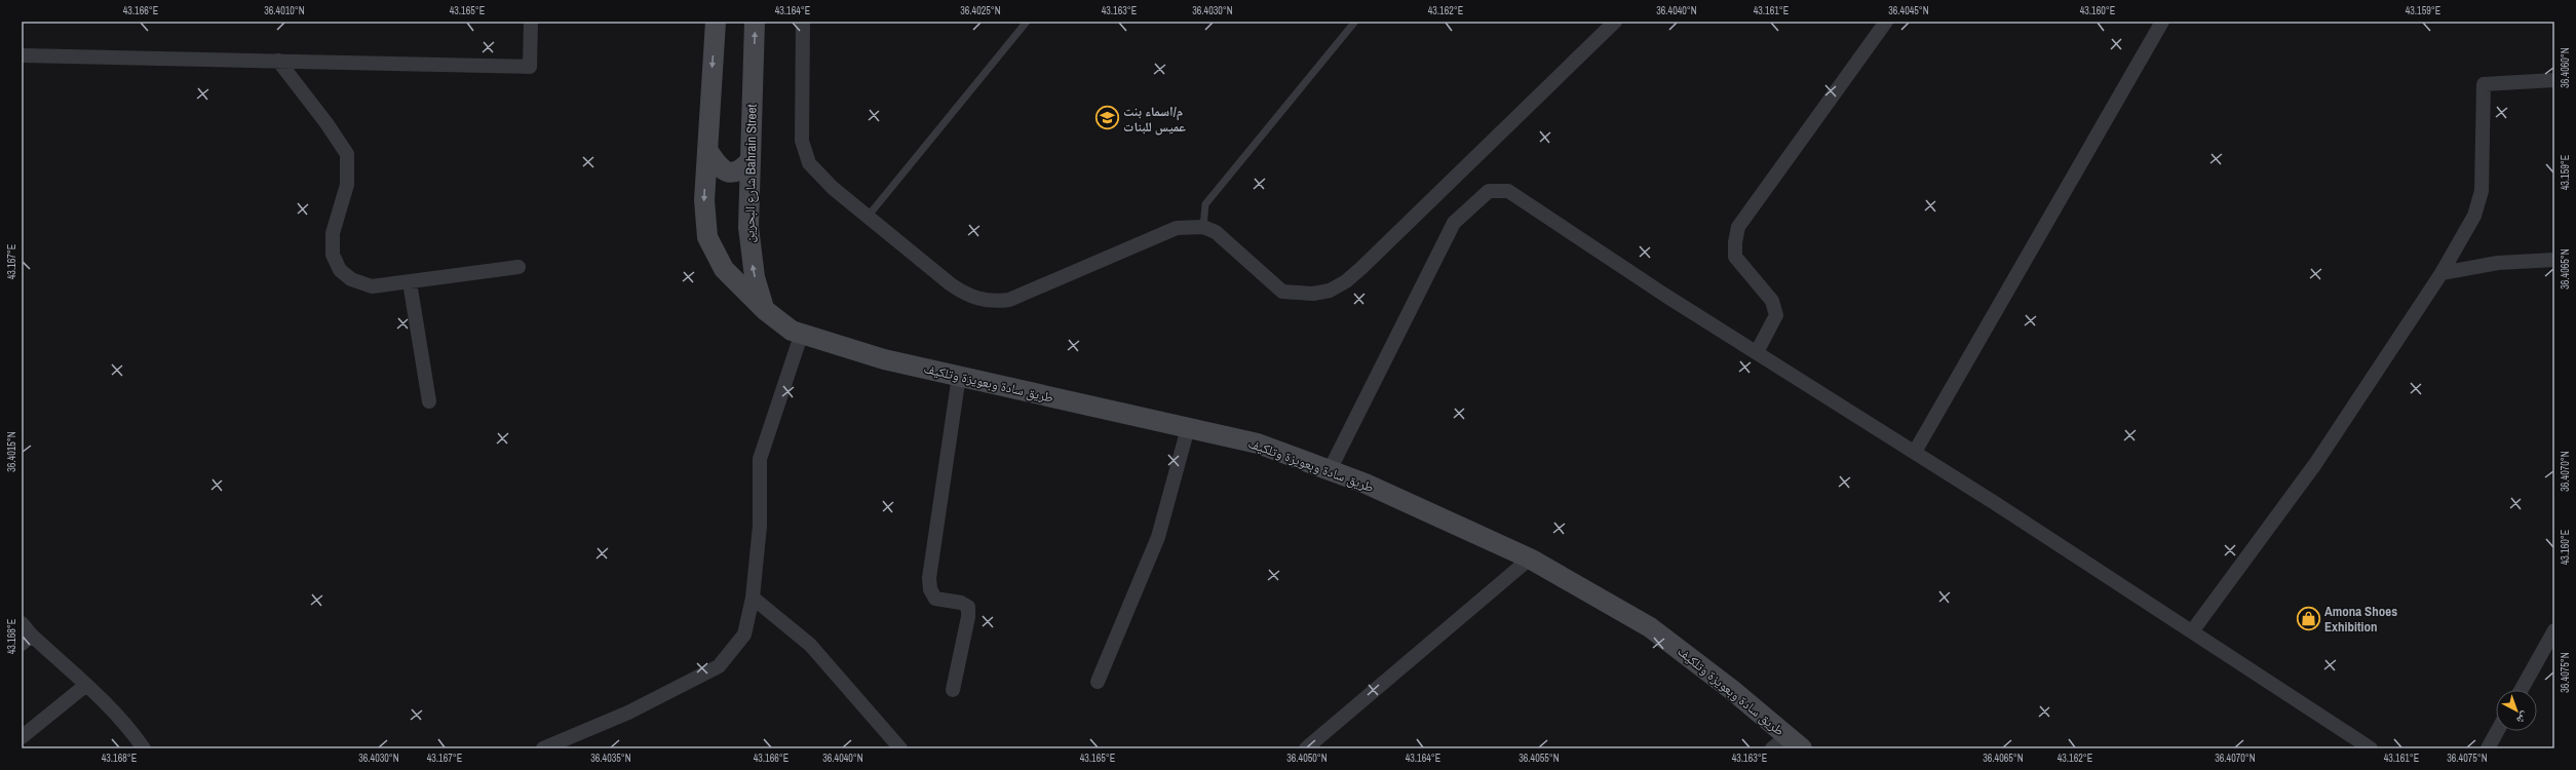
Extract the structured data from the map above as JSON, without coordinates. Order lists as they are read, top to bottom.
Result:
{
  "streets": {
    "main road": ["شارع البحرين Bahrain Street", "طريق سادة وبعويزة وتلكيف"]
  },
  "crossings": [
    ["شارع البحرين Bahrain Street", "طريق سادة وبعويزة وتلكيف"]
  ],
  "places": {
    "school or university": ["م/اسماء بنت عميس للبنات"],
    "shop": ["Amona Shoes Exhibition"]
  },
  "north": "bottom right",
  "coordinates": [
    "43.166°E",
    "36.4010°N",
    "43.165°E",
    "43.164°E",
    "36.4025°N",
    "43.163°E",
    "36.4030°N",
    "43.162°E",
    "36.4040°N",
    "43.161°E",
    "36.4045°N",
    "43.160°E",
    "43.159°E",
    "36.4060°N",
    "43.167°E",
    "36.4065°N",
    "36.4015°N",
    "36.4070°N",
    "43.168°E",
    "36.4075°N",
    "36.4035°N",
    "36.4050°N",
    "36.4055°N"
  ]
}
